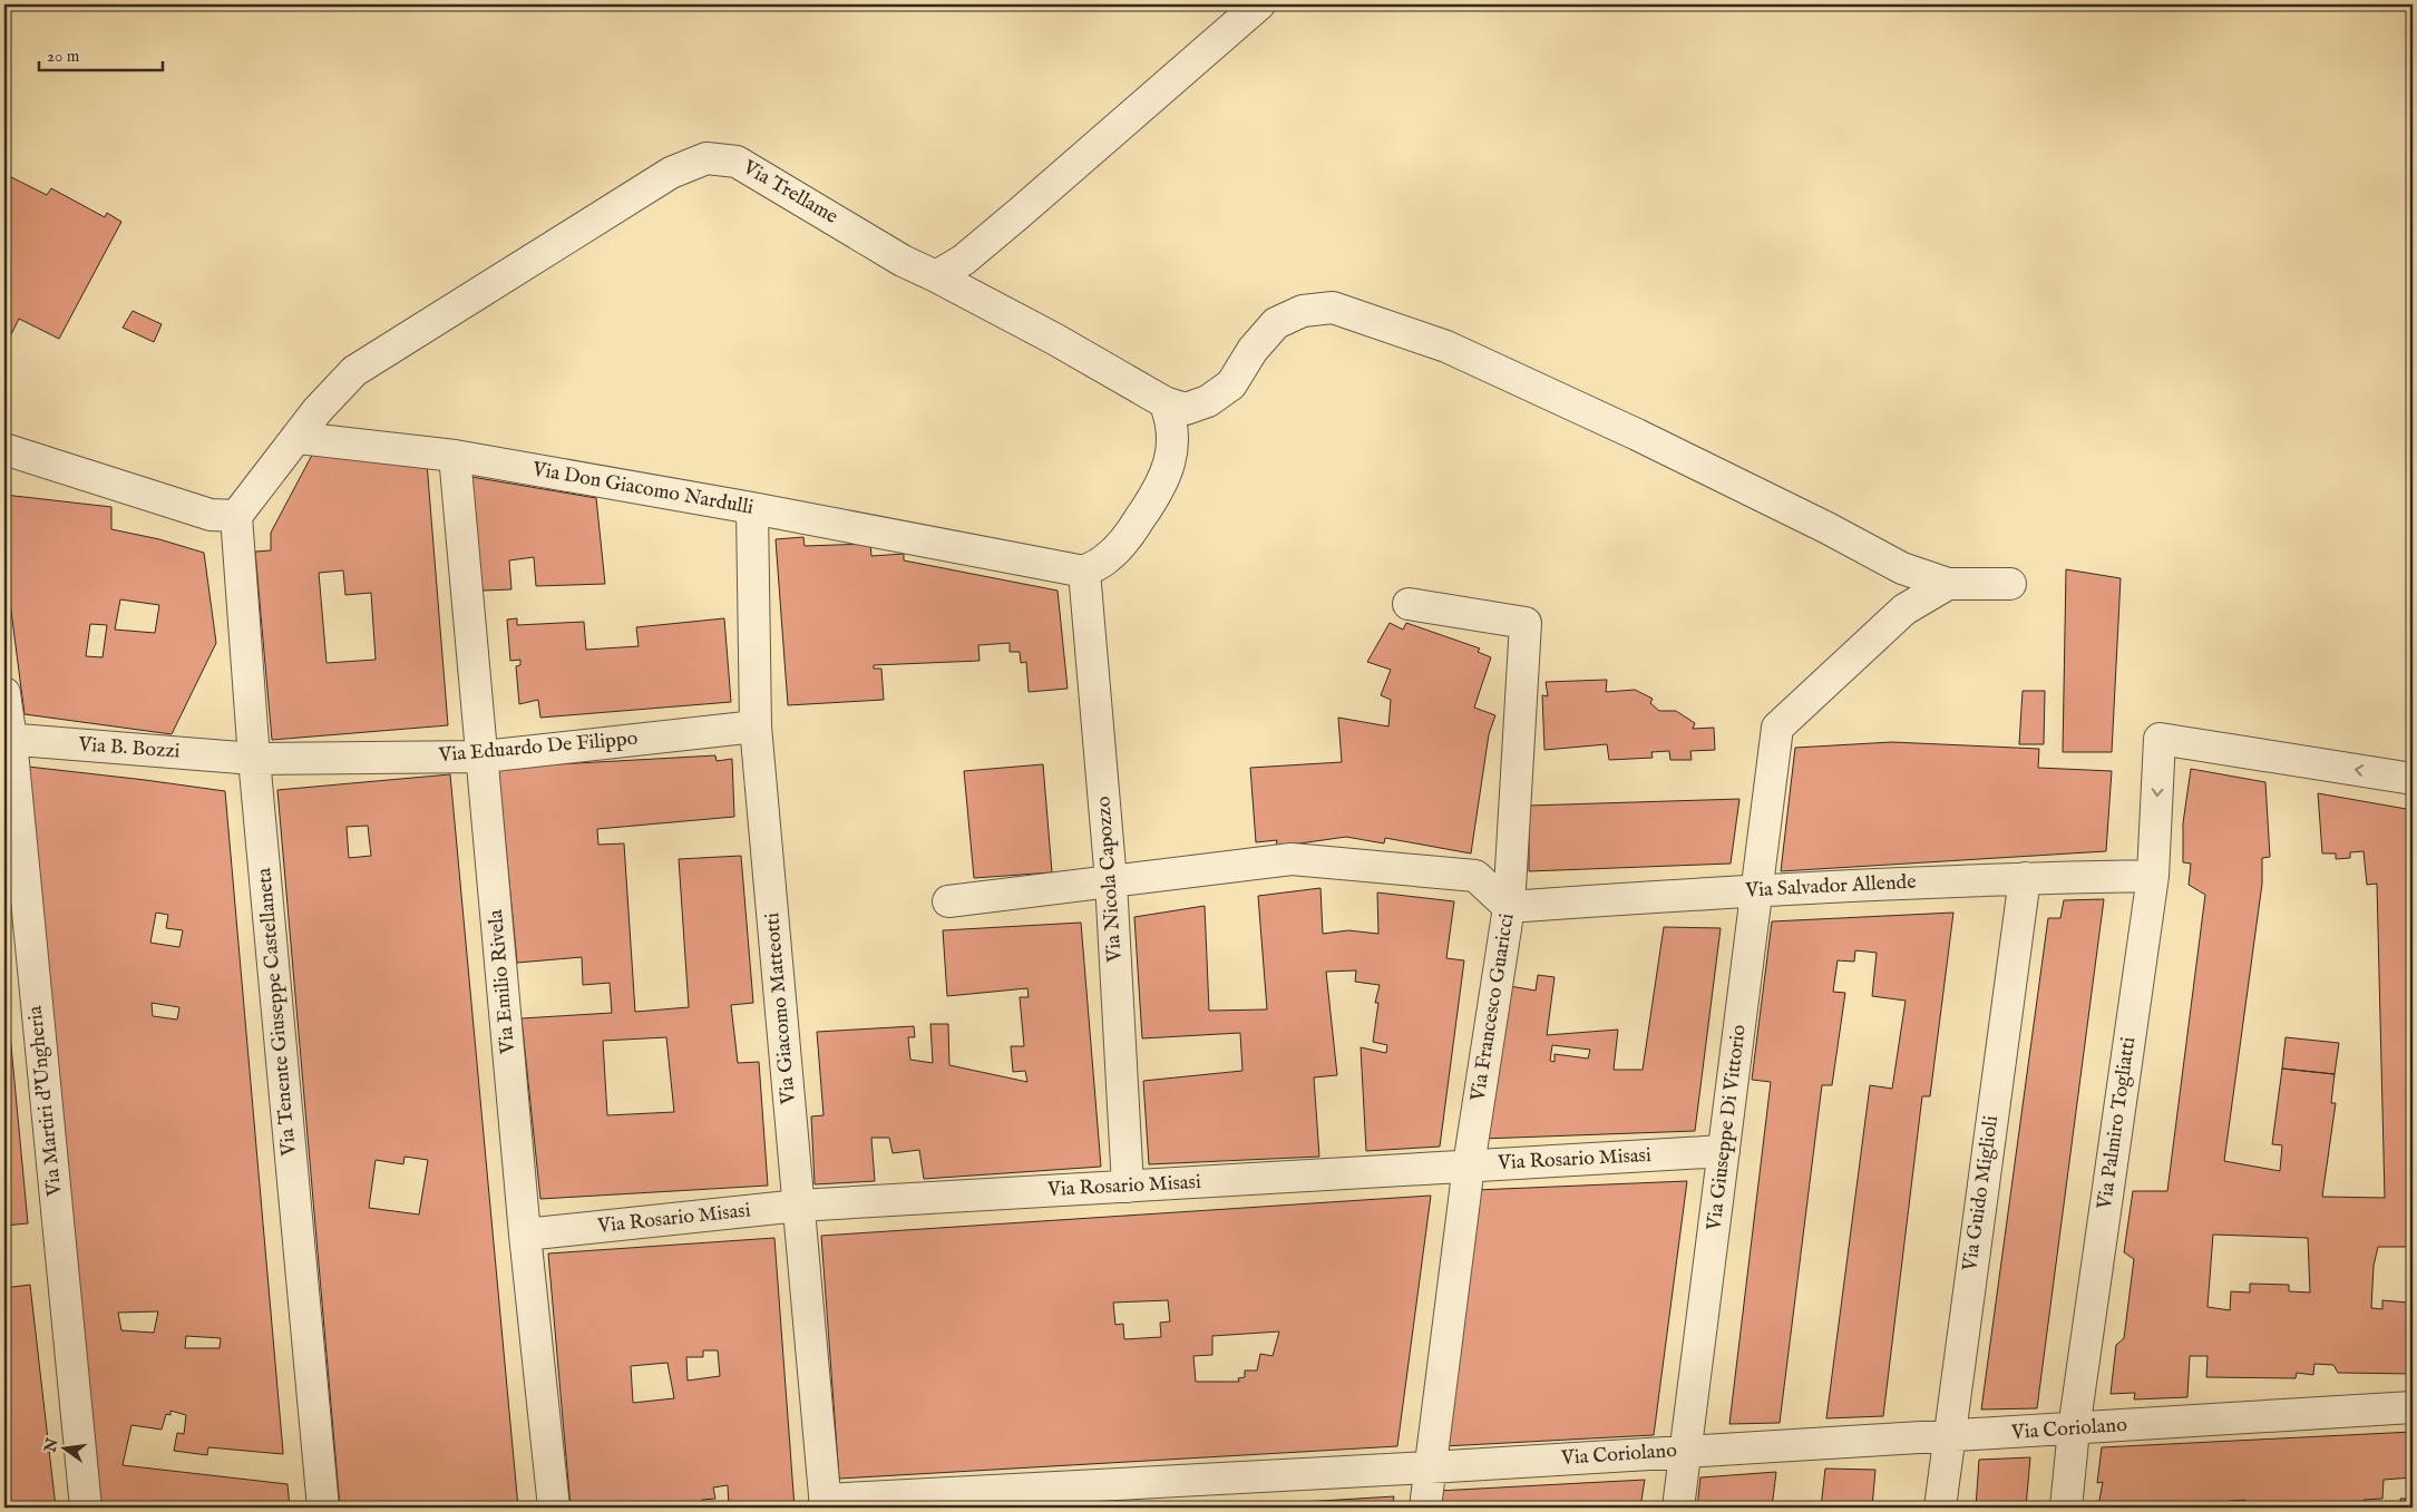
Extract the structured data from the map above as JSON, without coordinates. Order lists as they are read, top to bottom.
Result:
{
  "streets": {
    "street": [
      "Via Trellame",
      "Via Don Giacomo Nardulli",
      "Via Eduardo De Filippo",
      "Via B. Bozzi",
      "Via Nicola Capozzo",
      "Via Salvador Allende",
      "Via Emilio Rivela",
      "Via Francesco Guaricci",
      "Via Giacomo Matteotti",
      "Via Tenente Giuseppe Castellaneta",
      "Via Martiri d'Ungheria",
      "Via Palmiro Togliatti",
      "Via Giuseppe Di Vittorio",
      "Via Rosario Misasi",
      "Via Guido Miglioli",
      "Via Coriolano"
    ]
  },
  "crossings": [
    ["Via Trellame", "Via Don Giacomo Nardulli"],
    ["Via Trellame", "Via Giuseppe Di Vittorio"],
    ["Via Don Giacomo Nardulli", "Via Nicola Capozzo"],
    ["Via Don Giacomo Nardulli", "Via Emilio Rivela"],
    ["Via Don Giacomo Nardulli", "Via Giacomo Matteotti"],
    ["Via Eduardo De Filippo", "Via B. Bozzi"],
    ["Via Eduardo De Filippo", "Via Emilio Rivela"],
    ["Via Eduardo De Filippo", "Via Giacomo Matteotti"],
    ["Via Eduardo De Filippo", "Via Tenente Giuseppe Castellaneta"],
    ["Via B. Bozzi", "Via Tenente Giuseppe Castellaneta"],
    ["Via B. Bozzi", "Via Martiri d'Ungheria"],
    ["Via Nicola Capozzo", "Via Rosario Misasi"],
    ["Via Salvador Allende", "Via Francesco Guaricci"],
    ["Via Salvador Allende", "Via Palmiro Togliatti"],
    ["Via Salvador Allende", "Via Giuseppe Di Vittorio"],
    ["Via Salvador Allende", "Via Guido Miglioli"],
    ["Via Emilio Rivela", "Via Rosario Misasi"],
    ["Via Francesco Guaricci", "Via Rosario Misasi"],
    ["Via Francesco Guaricci", "Via Coriolano"],
    ["Via Giacomo Matteotti", "Via Rosario Misasi"],
    ["Via Giacomo Matteotti", "Via Coriolano"],
    ["Via Palmiro Togliatti", "Via Coriolano"],
    ["Via Giuseppe Di Vittorio", "Via Rosario Misasi"],
    ["Via Giuseppe Di Vittorio", "Via Coriolano"],
    ["Via Guido Miglioli", "Via Coriolano"]
  ],
  "scale_bar": "20 m",
  "north": "left"
}
